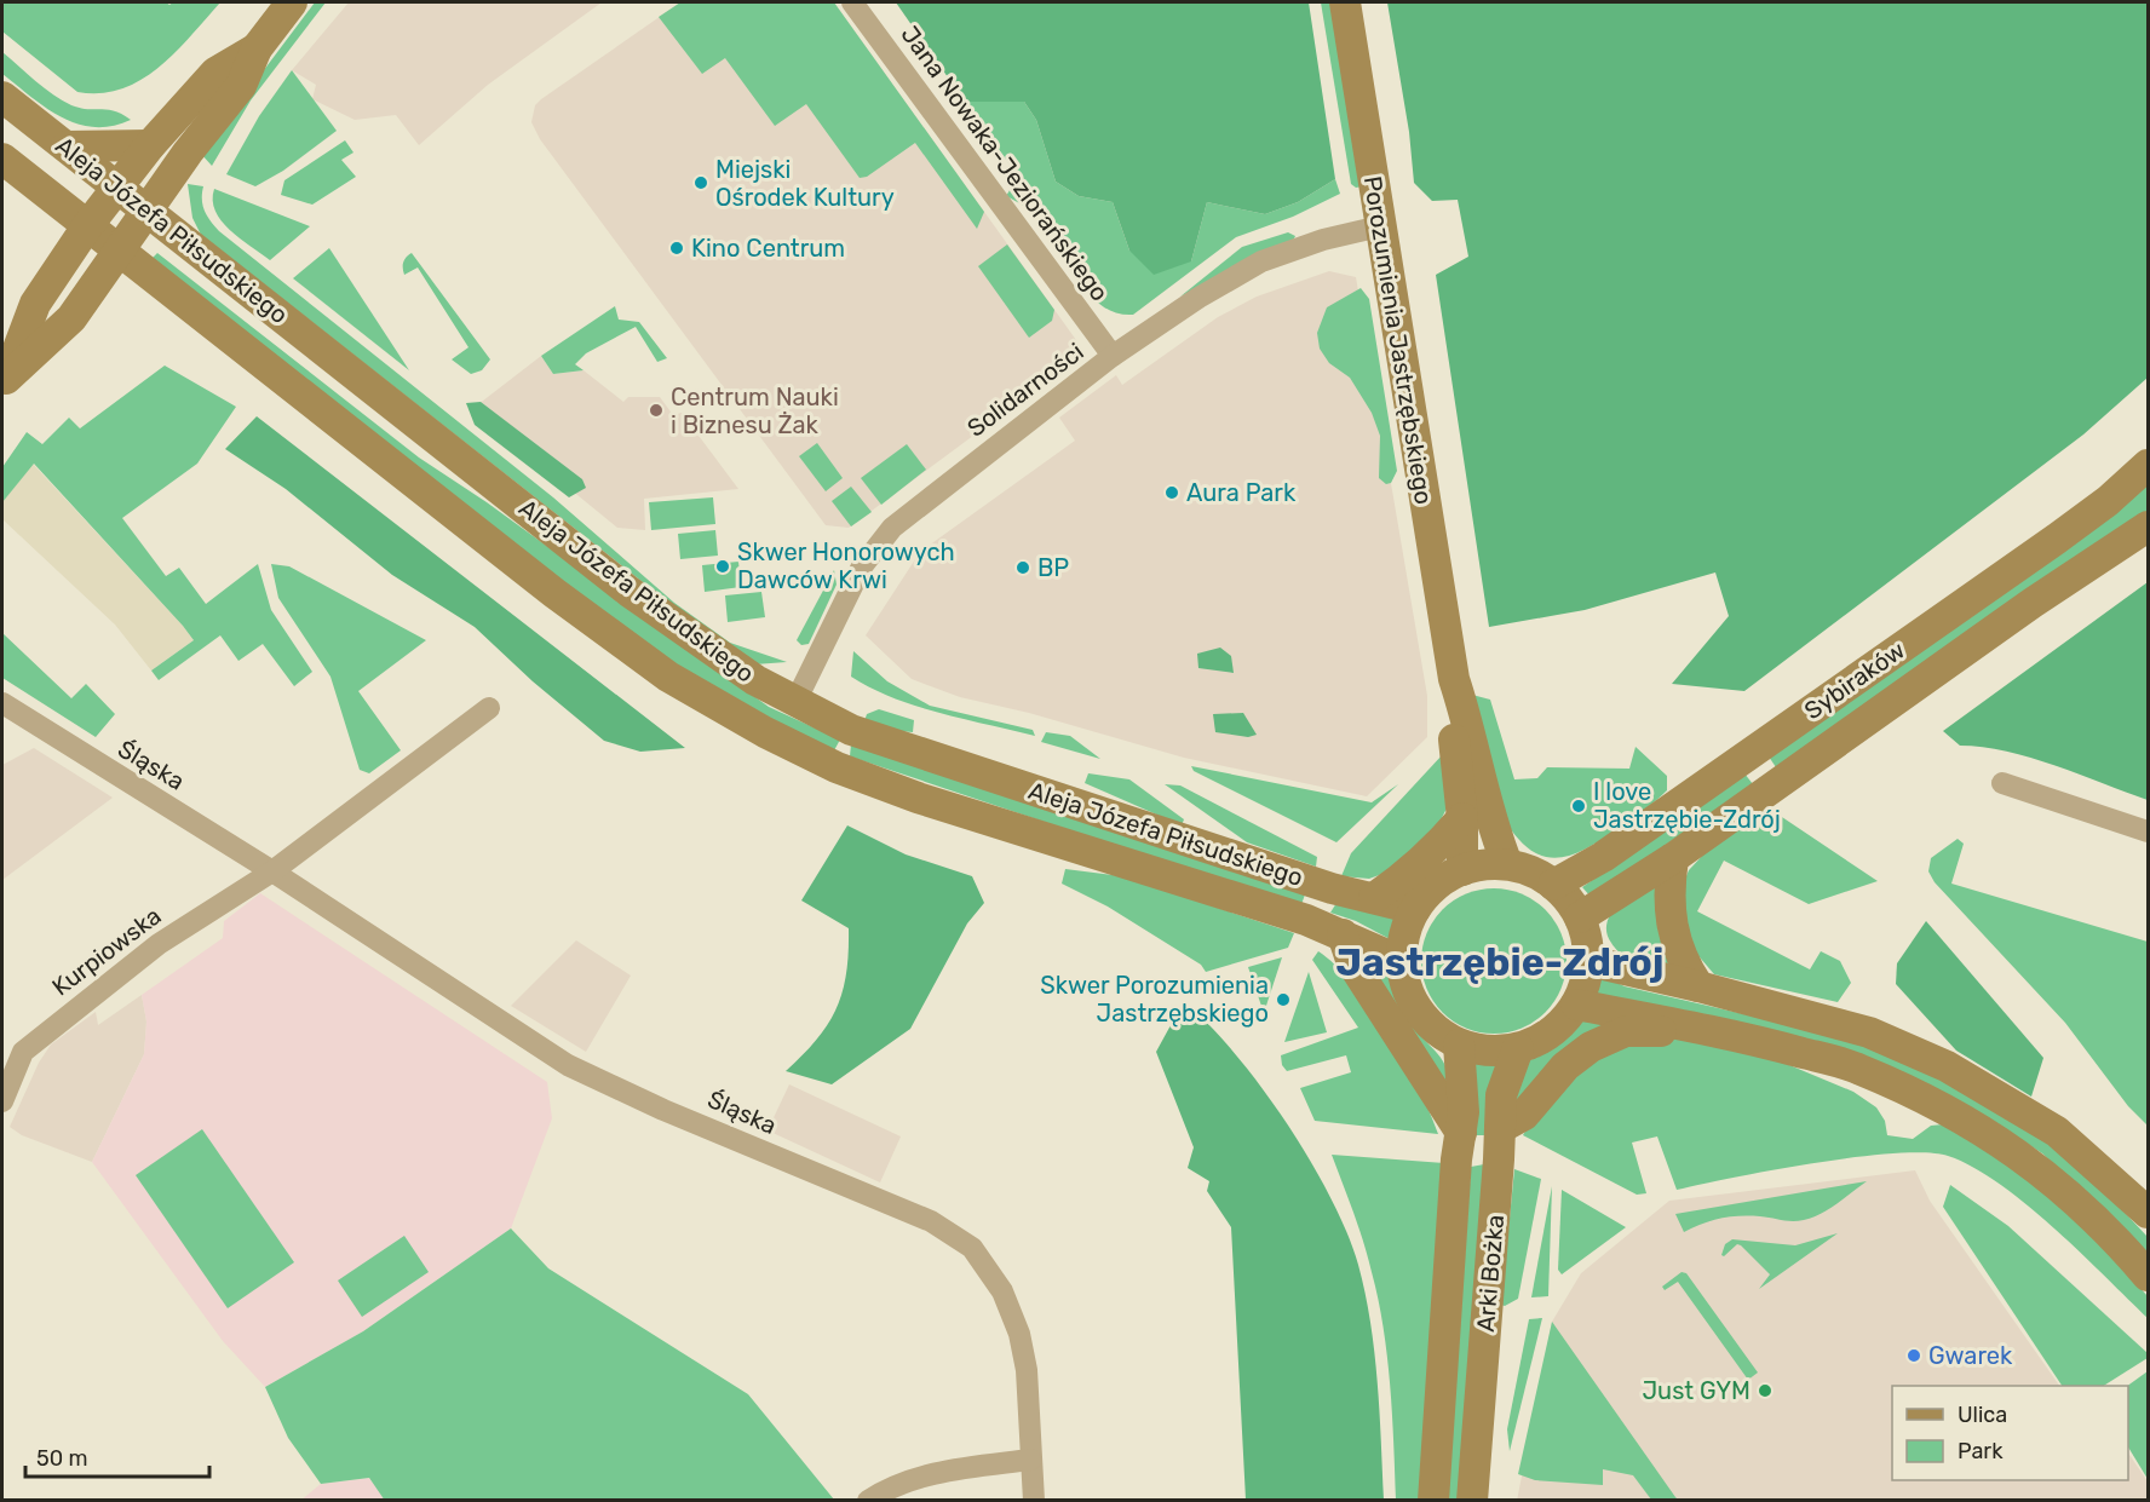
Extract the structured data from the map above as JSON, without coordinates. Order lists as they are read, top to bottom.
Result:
{
  "streets": {
    "street": [
      "Jana Nowaka-Jeziorańskiego",
      "Aleja Józefa Piłsudskiego",
      "Porozumienia Jastrzębskiego",
      "Solidarności",
      "Sybiraków",
      "Śląska",
      "Kurpiowska",
      "Arki Bożka"
    ]
  },
  "crossings": [
    ["Jana Nowaka-Jeziorańskiego", "Solidarności"],
    ["Aleja Józefa Piłsudskiego", "Porozumienia Jastrzębskiego"],
    ["Aleja Józefa Piłsudskiego", "Solidarności"],
    ["Aleja Józefa Piłsudskiego", "Sybiraków"],
    ["Aleja Józefa Piłsudskiego", "Arki Bożka"],
    ["Porozumienia Jastrzębskiego", "Solidarności"],
    ["Porozumienia Jastrzębskiego", "Sybiraków"],
    ["Porozumienia Jastrzębskiego", "Arki Bożka"],
    ["Sybiraków", "Arki Bożka"],
    ["Śląska", "Kurpiowska"]
  ],
  "districts": ["Jastrzębie-Zdrój"],
  "places": [
    "Miejski Ośrodek Kultury",
    "Kino Centrum",
    "Centrum Nauki i Biznesu Żak",
    "Aura Park",
    "Skwer Honorowych Dawców Krwi",
    "BP",
    "I love Jastrzębie-Zdrój",
    "Skwer Porozumienia Jastrzębskiego",
    "Gwarek",
    "Just GYM"
  ],
  "legend": ["Ulica", "Park"],
  "scale_bar": "50 m"
}
